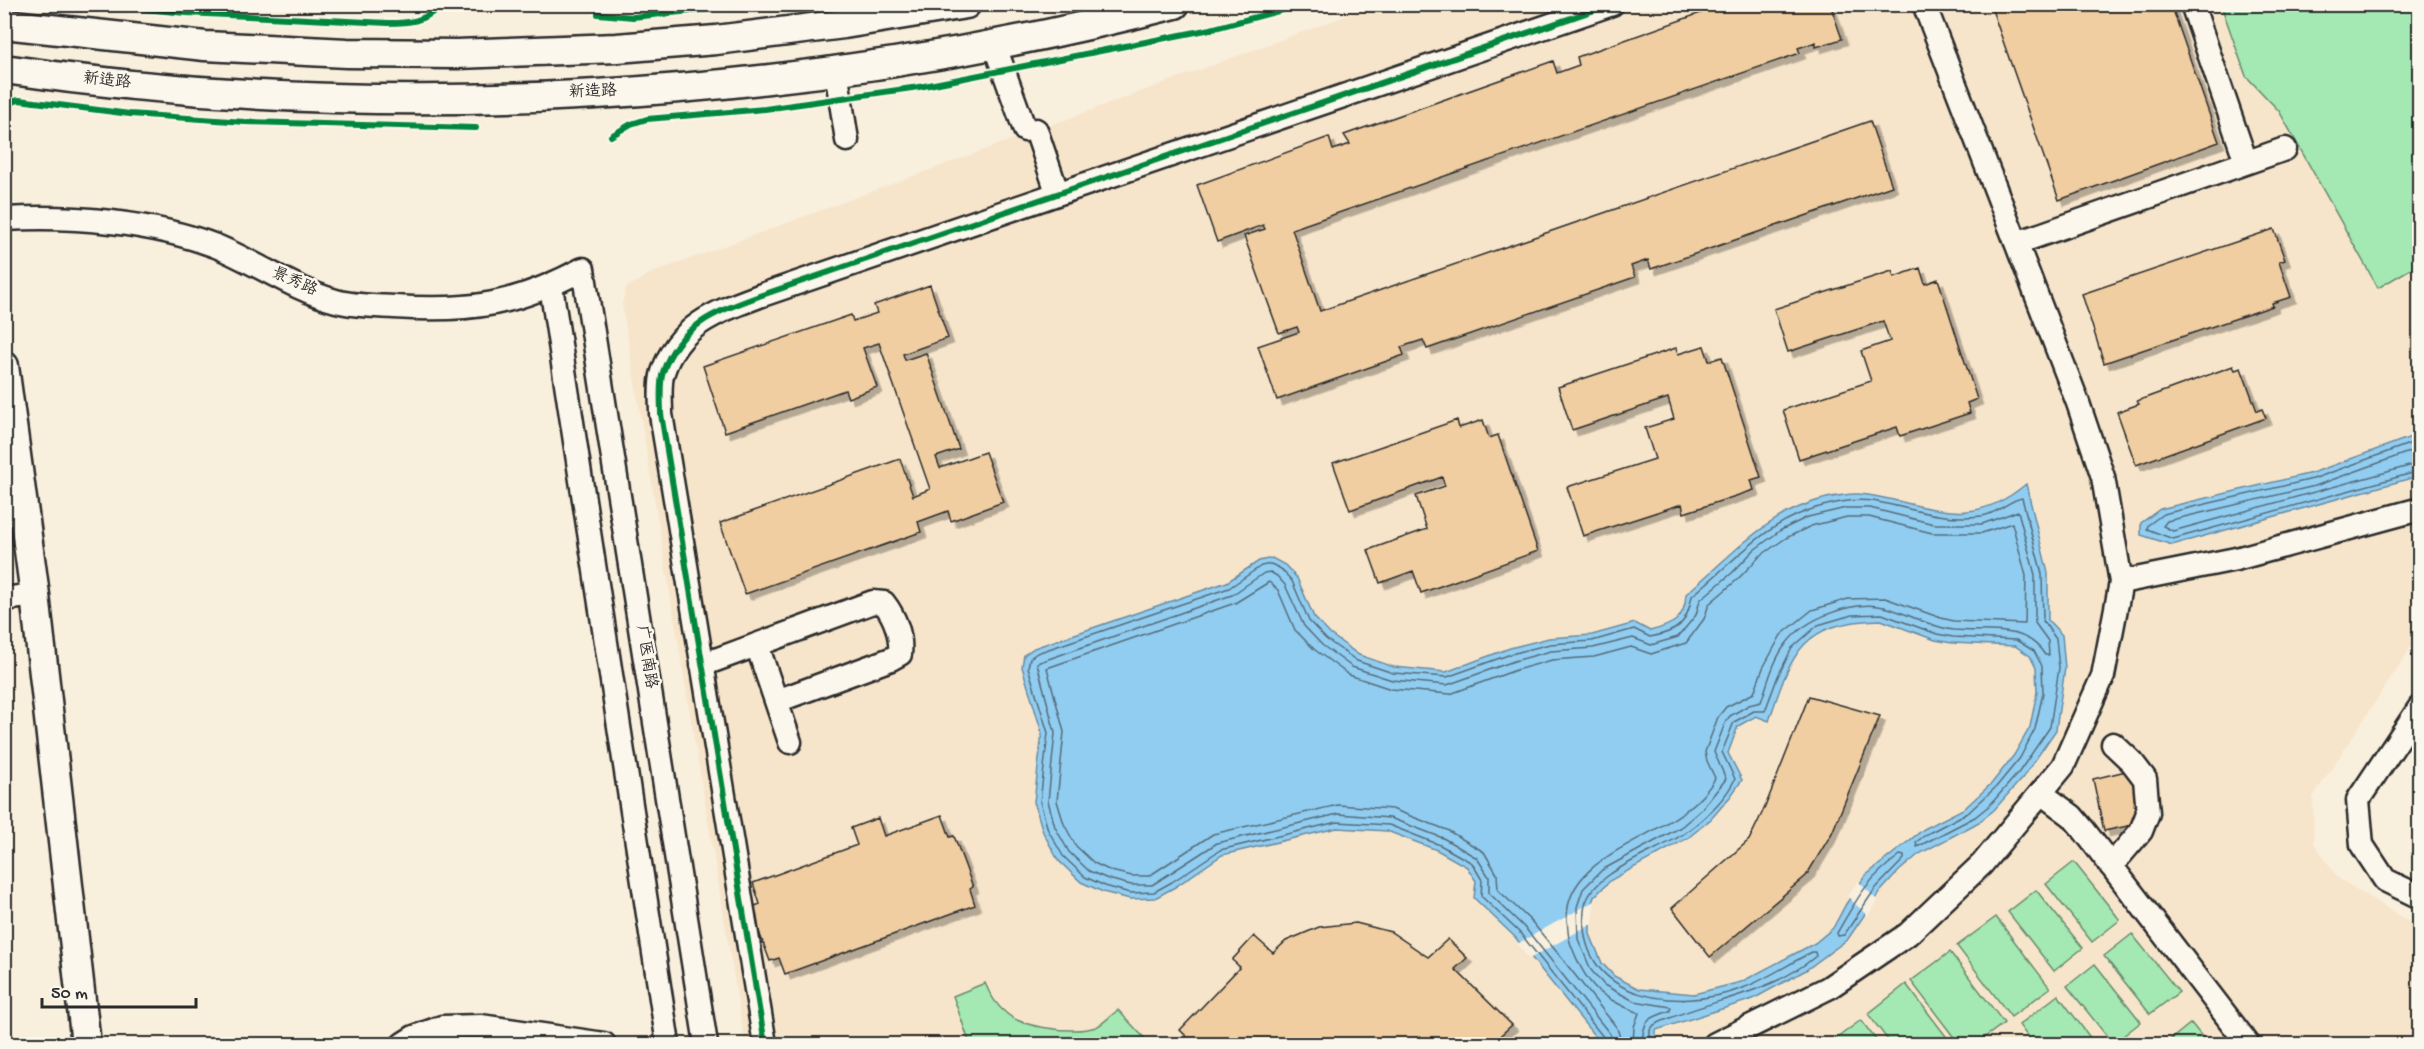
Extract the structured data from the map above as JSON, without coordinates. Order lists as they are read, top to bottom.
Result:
{
  "streets": {
    "main road": ["新造路"],
    "street": ["景秀路", "广医南路"]
  },
  "crossings": [
    ["景秀路", "广医南路"]
  ],
  "scale_bar": "50 m"
}
